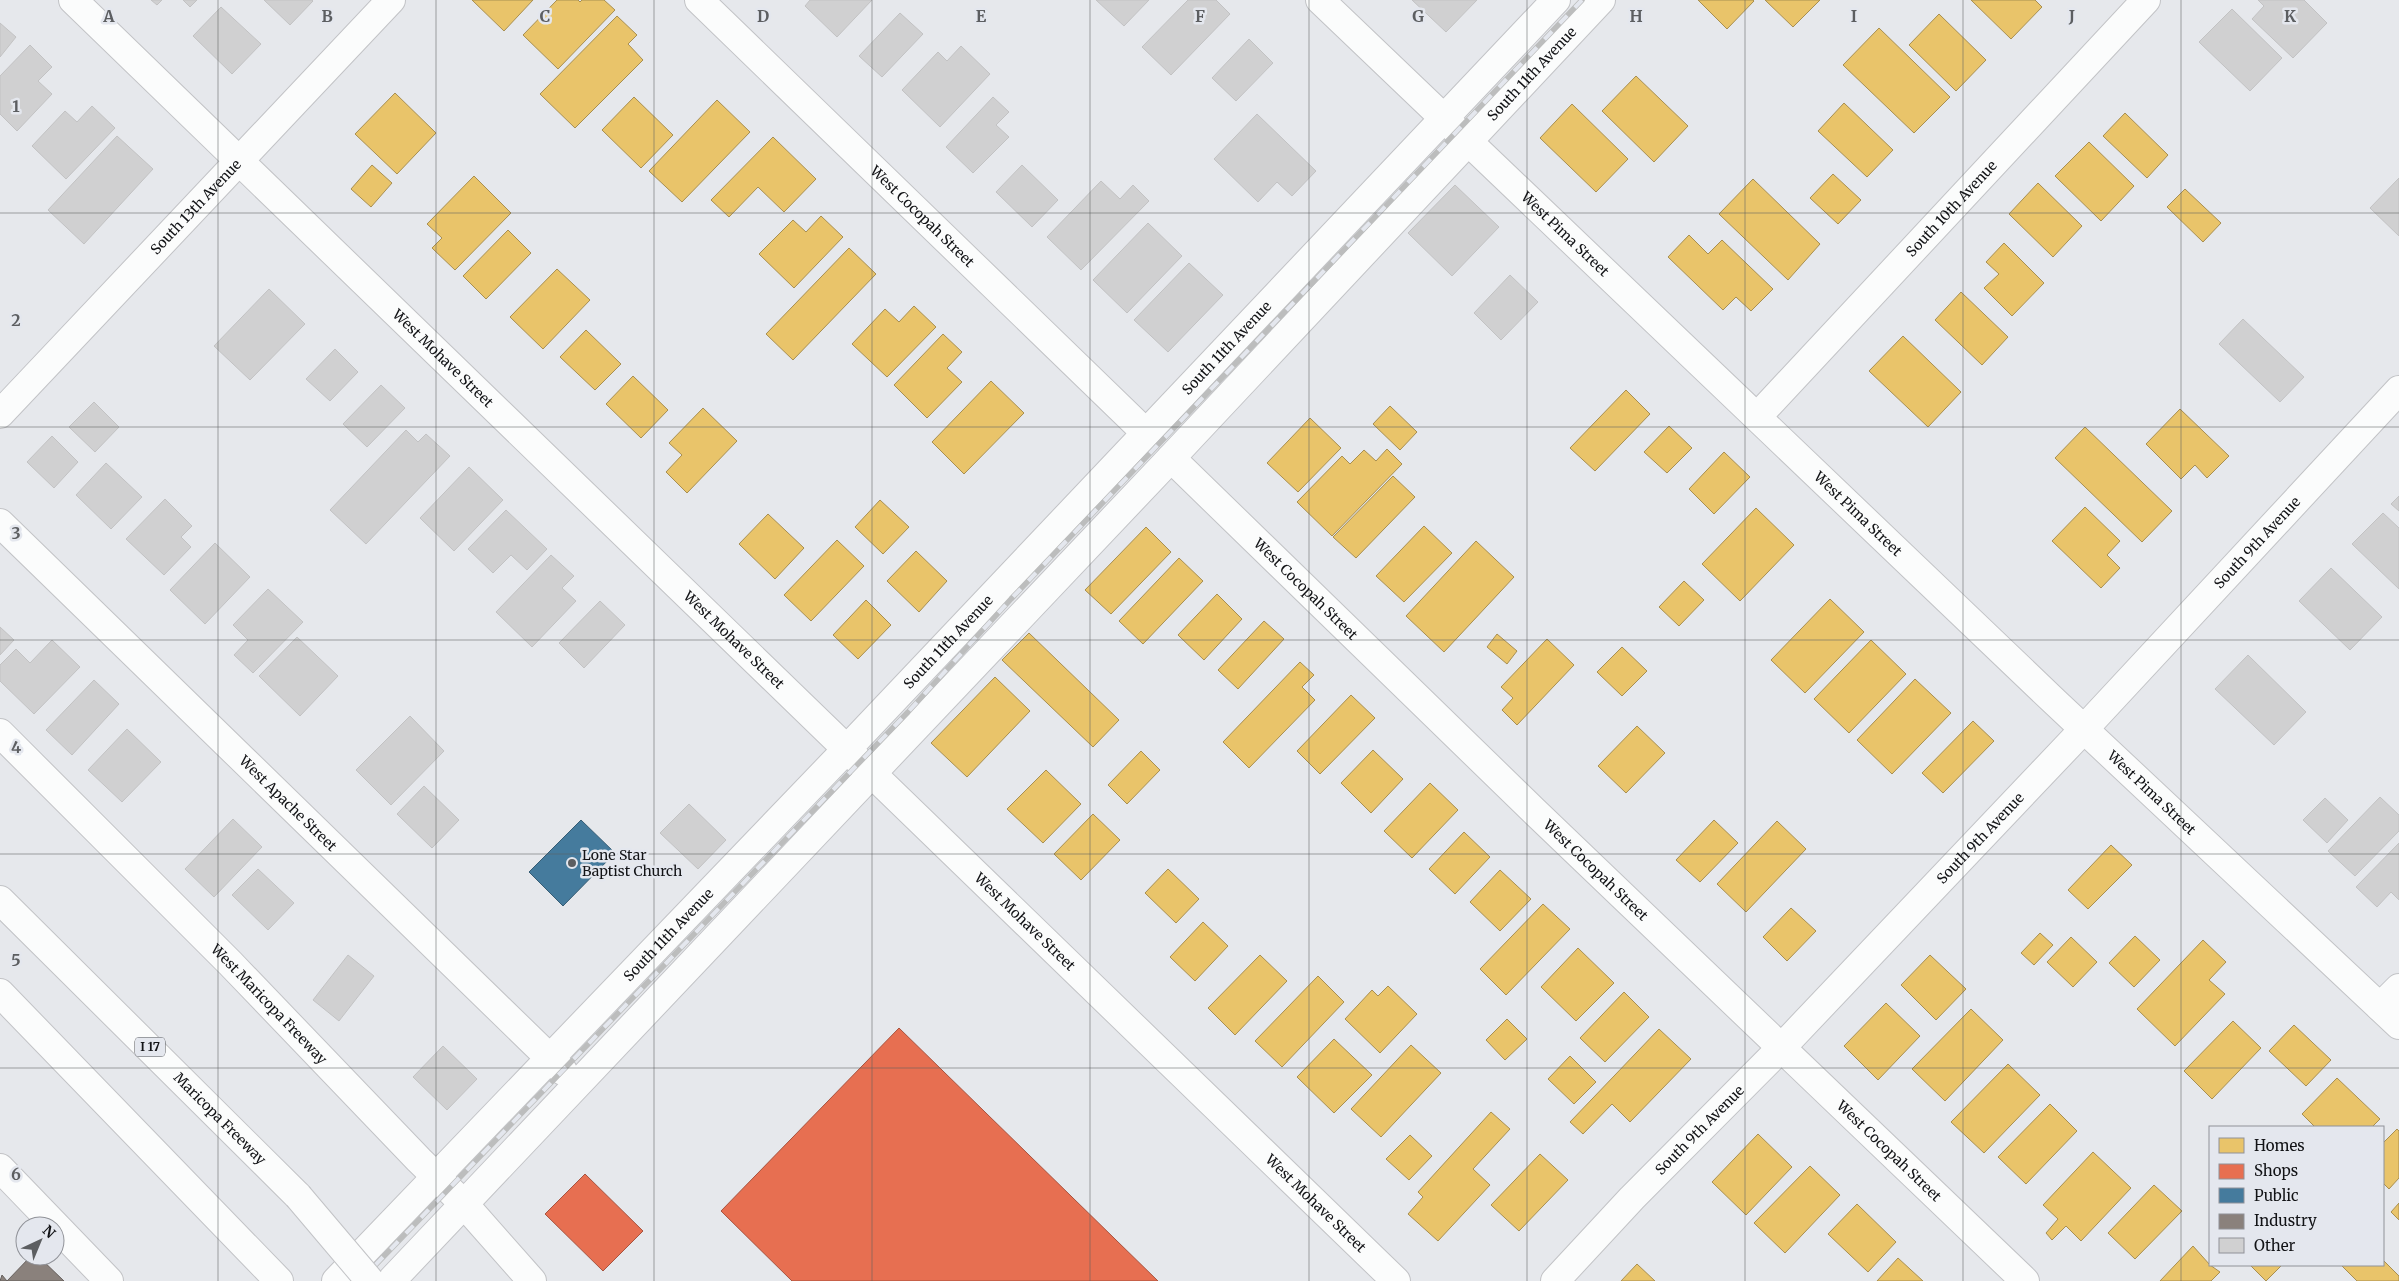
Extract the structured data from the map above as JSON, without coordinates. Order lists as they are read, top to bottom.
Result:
{
  "streets": {
    "main road": [
      "South 11th Avenue",
      "South 13th Avenue",
      "South 10th Avenue",
      "West Cocopah Street",
      "West Pima Street",
      "West Mohave Street",
      "South 9th Avenue",
      "West Apache Street",
      "West Maricopa Freeway",
      "I 17",
      "Maricopa Freeway"
    ]
  },
  "crossings": [
    ["South 11th Avenue", "West Cocopah Street"],
    ["South 11th Avenue", "West Pima Street"],
    ["South 11th Avenue", "West Mohave Street"],
    ["South 11th Avenue", "West Apache Street"],
    ["South 11th Avenue", "West Maricopa Freeway"],
    ["South 13th Avenue", "West Mohave Street"],
    ["South 10th Avenue", "West Pima Street"],
    ["West Cocopah Street", "South 9th Avenue"],
    ["West Pima Street", "South 9th Avenue"]
  ],
  "places": ["Lone Star Baptist Church"],
  "legend": [
    "Homes",
    "Shops",
    "Public",
    "Industry",
    "Other"
  ],
  "north": "top right",
  "grid": {
    "columns": [
      "A",
      "B",
      "C",
      "D",
      "E",
      "F",
      "G",
      "H",
      "I",
      "J",
      "K"
    ],
    "rows": [
      "1",
      "2",
      "3",
      "4",
      "5",
      "6"
    ]
  }
}
